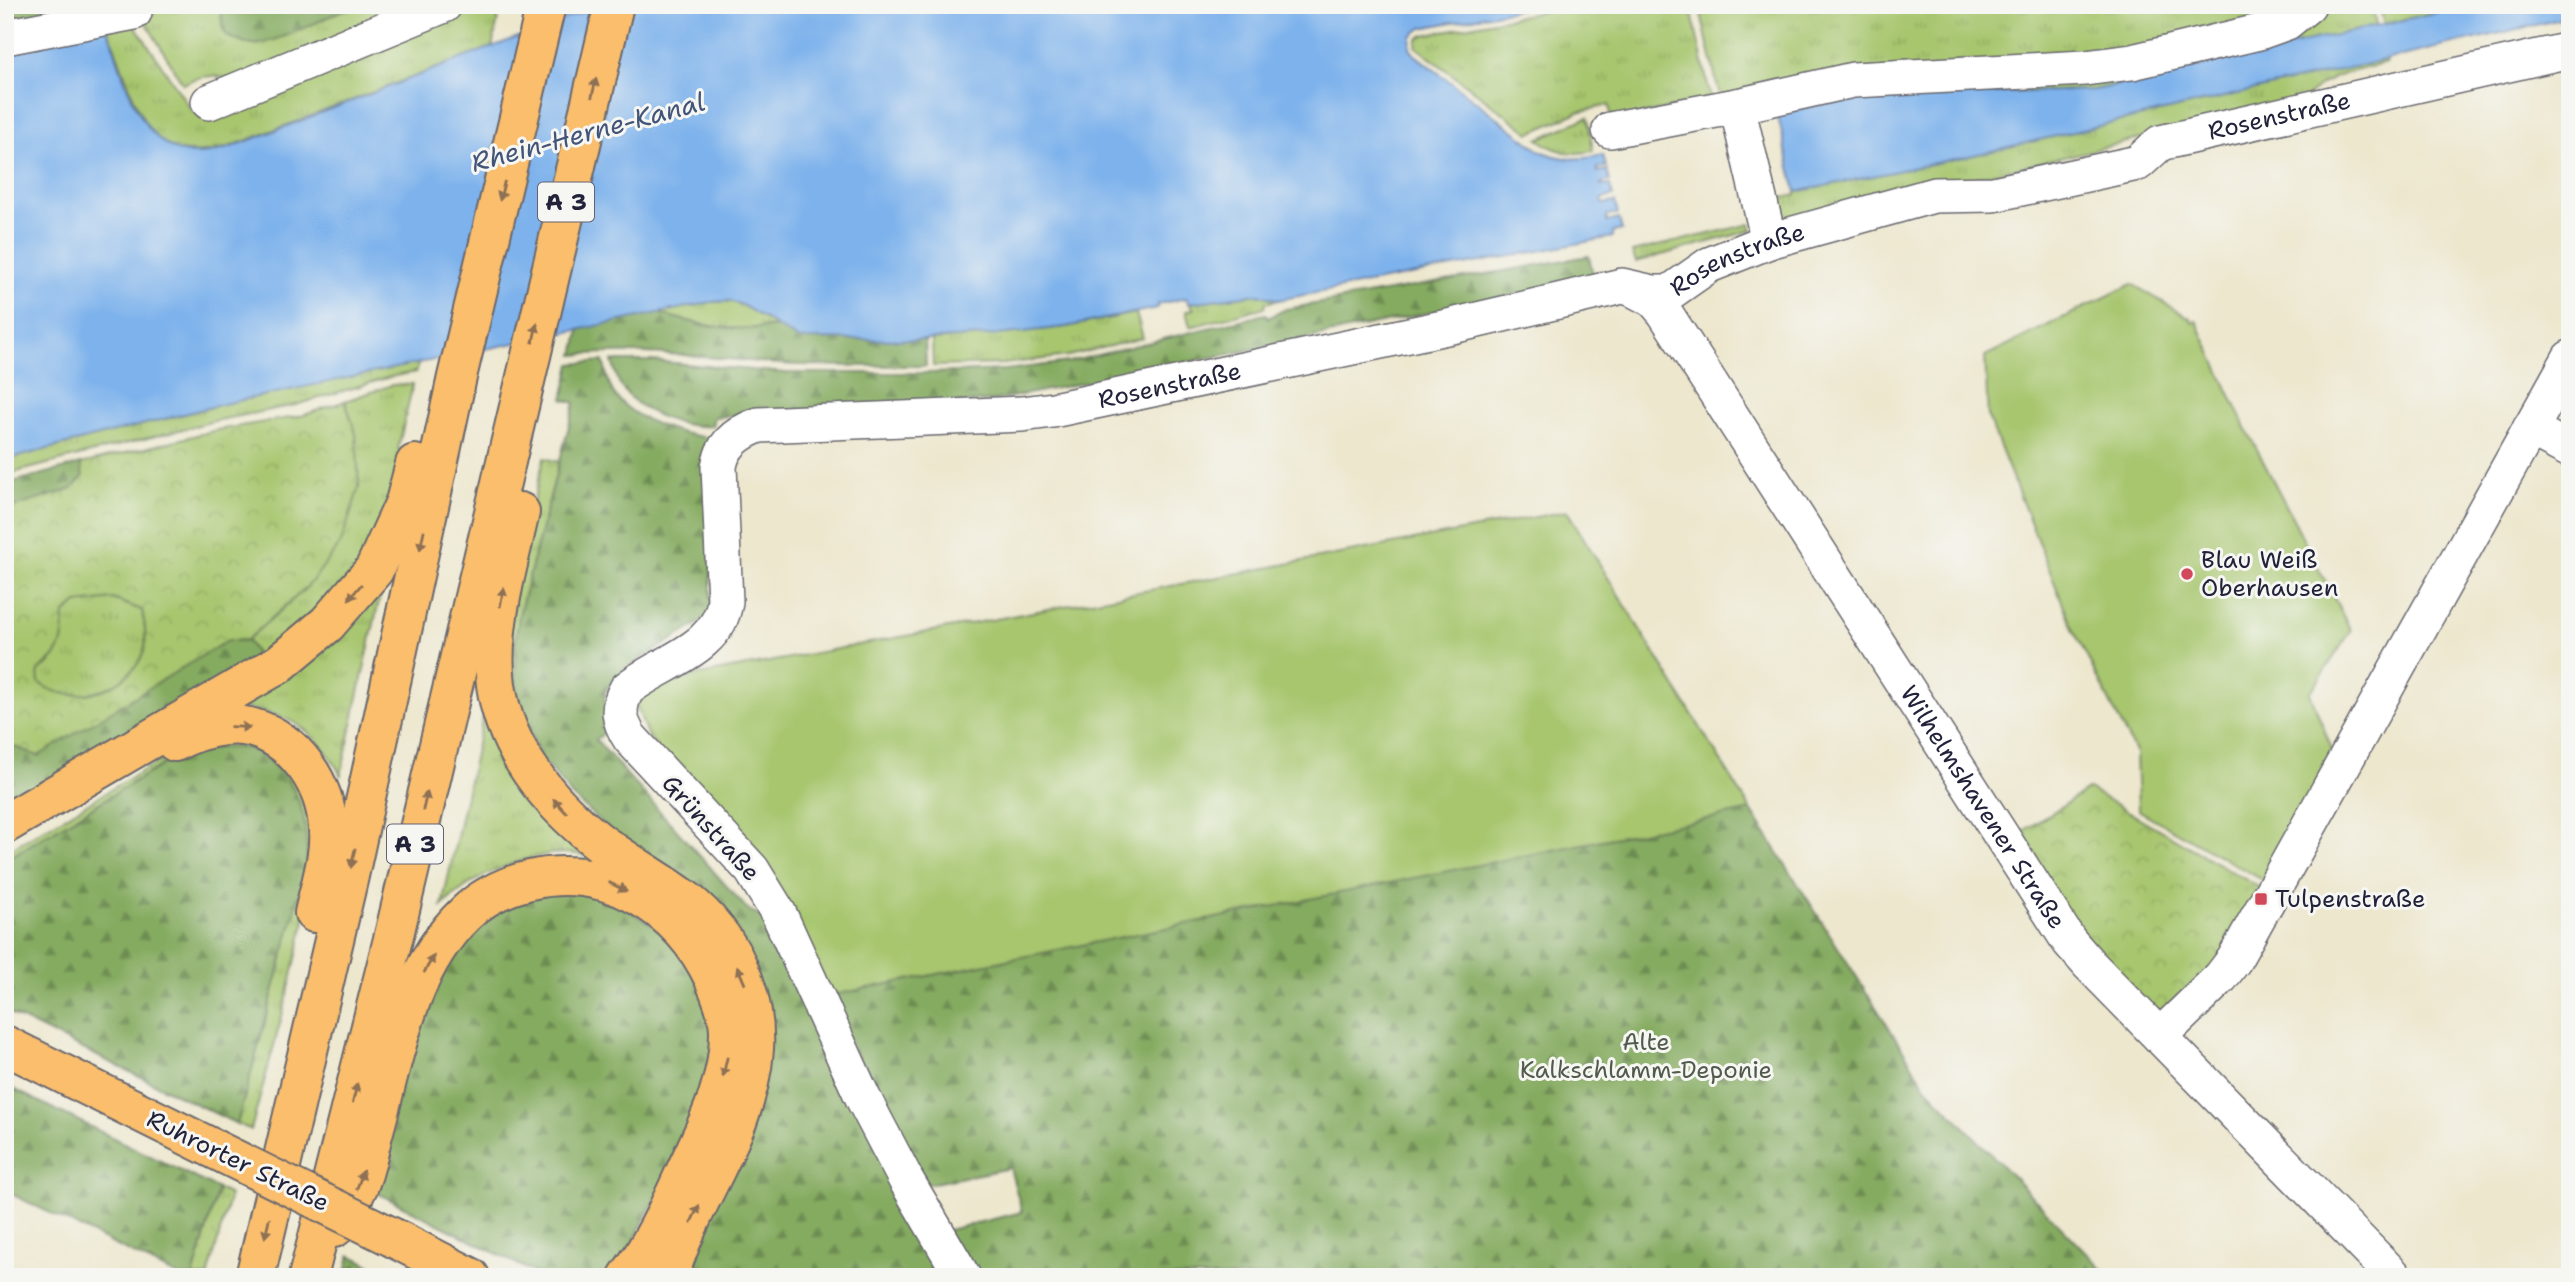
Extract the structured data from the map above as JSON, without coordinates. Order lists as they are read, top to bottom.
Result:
{
  "streets": {
    "main road": ["A 3", "Ruhrorter Straße"],
    "street": ["Rosenstraße", "Wilhelmshavener Straße", "Grünstraße"]
  },
  "crossings": [
    ["Rosenstraße", "Wilhelmshavener Straße"],
    ["Rosenstraße", "Grünstraße"]
  ],
  "water": ["Rhein-Herne-Kanal"],
  "parks": ["Alte Kalkschlamm-Deponie"],
  "places": {
    "other": ["Blau Weiß Oberhausen"],
    "transit": ["Tulpenstraße"]
  }
}
